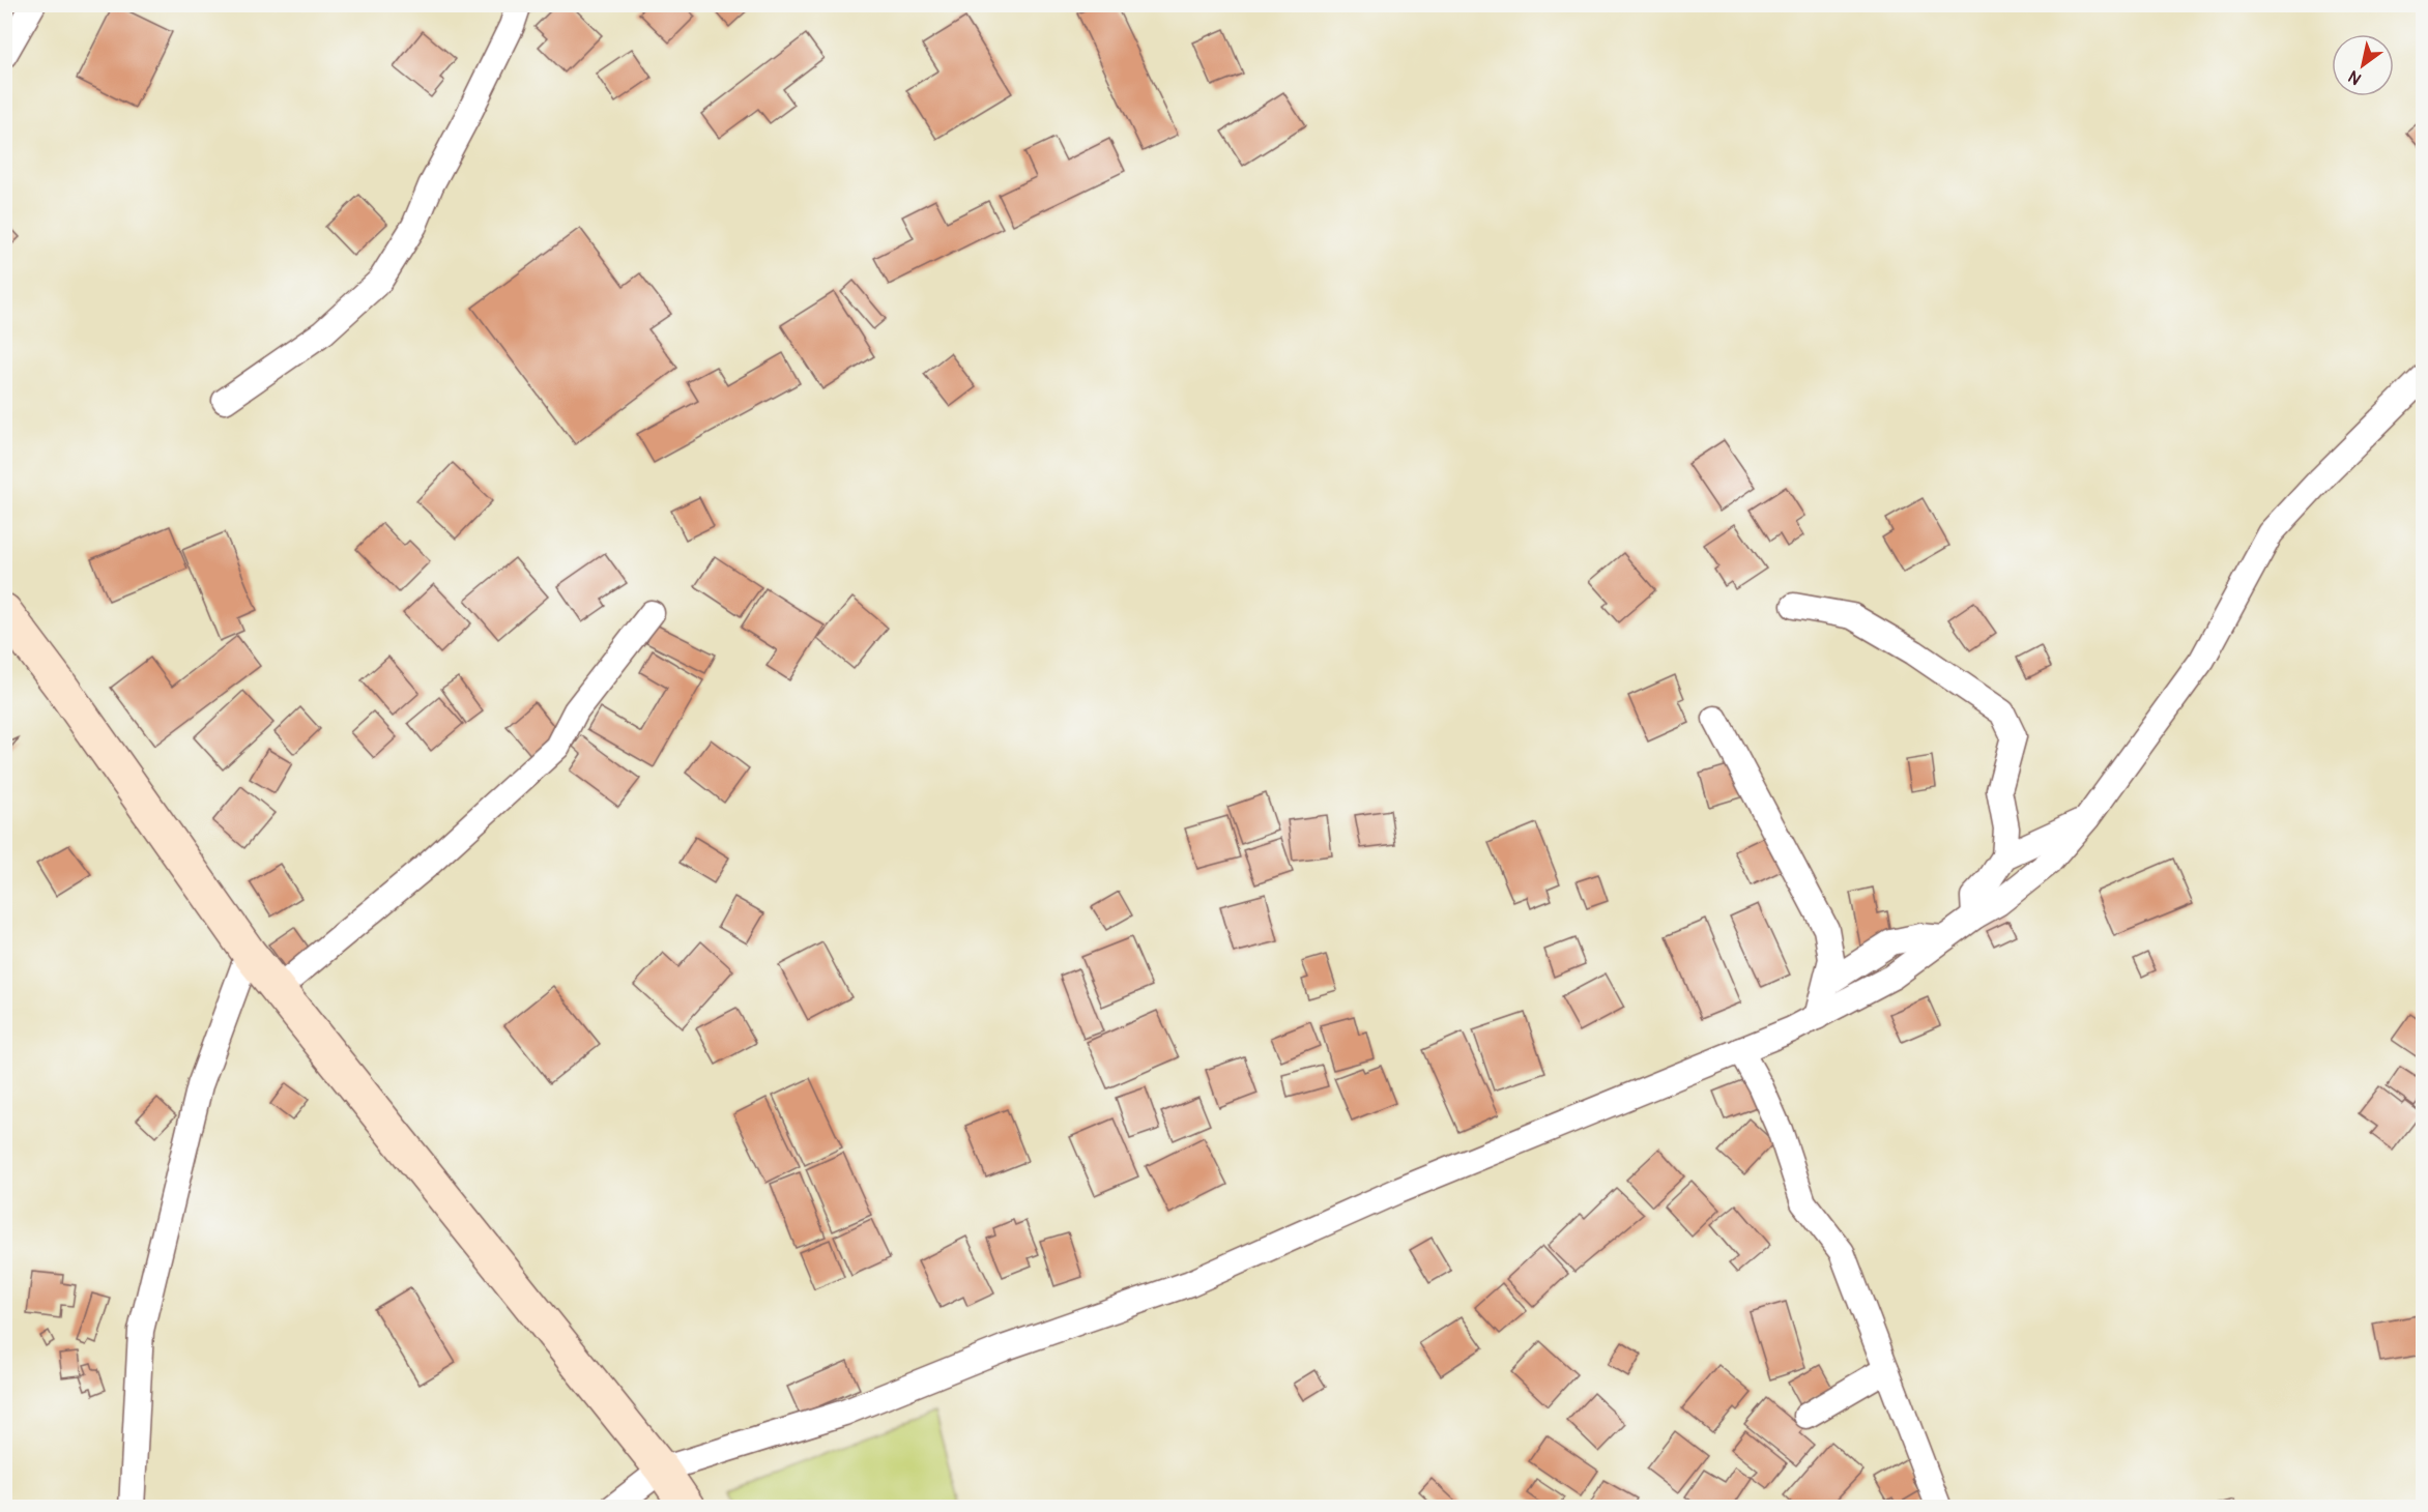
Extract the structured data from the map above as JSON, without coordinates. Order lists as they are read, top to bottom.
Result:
{
  "north": "bottom left"
}
